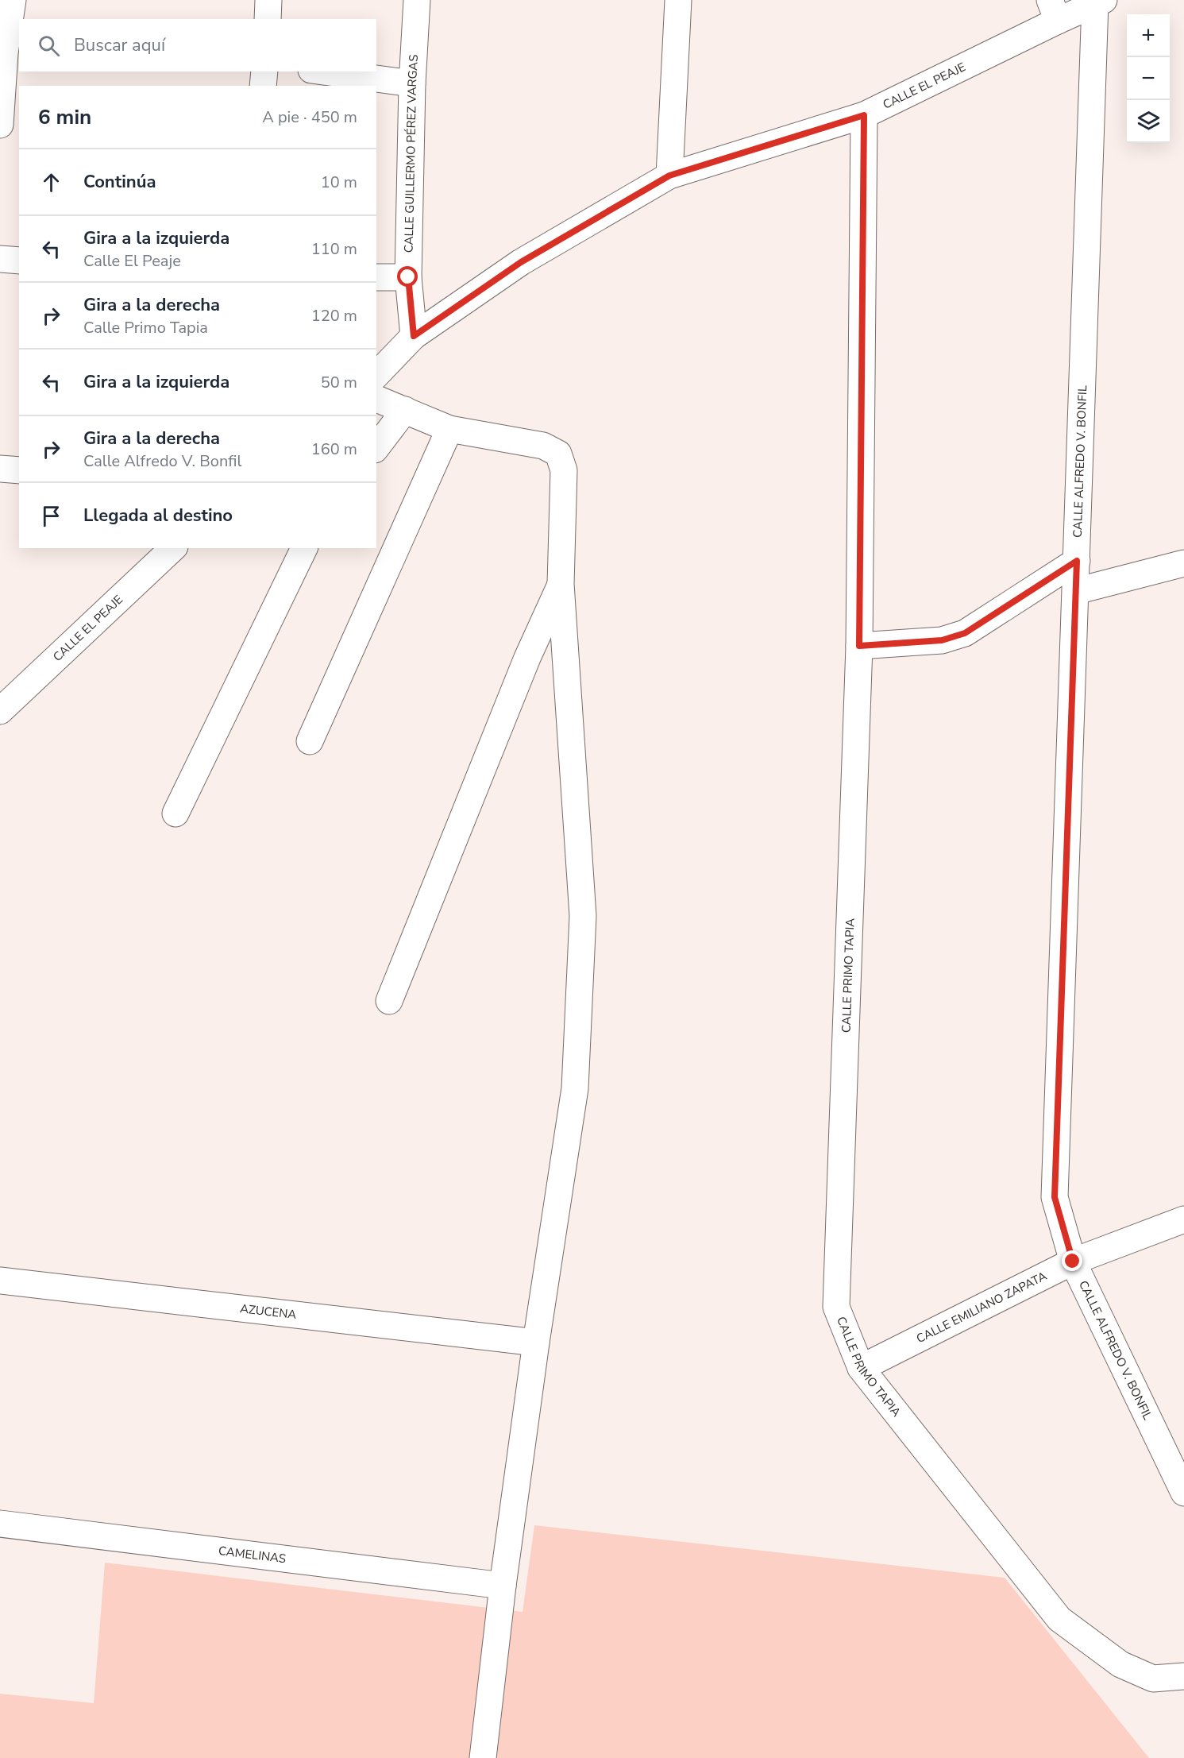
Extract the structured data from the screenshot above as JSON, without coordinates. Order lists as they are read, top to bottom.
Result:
{
  "streets": {
    "street": [
      "CALLE EL PEAJE",
      "CALLE GUILLERMO PÉREZ VARGAS",
      "CALLE ALFREDO V. BONFIL",
      "CALLE PRIMO TAPIA",
      "CALLE EMILIANO ZAPATA",
      "AZUCENA",
      "CAMELINAS"
    ]
  },
  "crossings": [
    ["CALLE EL PEAJE", "CALLE GUILLERMO PÉREZ VARGAS"],
    ["CALLE EL PEAJE", "CALLE ALFREDO V. BONFIL"],
    ["CALLE EL PEAJE", "CALLE PRIMO TAPIA"],
    ["CALLE ALFREDO V. BONFIL", "CALLE EMILIANO ZAPATA"],
    ["CALLE PRIMO TAPIA", "CALLE EMILIANO ZAPATA"]
  ],
  "page": {
    "map_buttons": ["+", "−"],
    "search": "Buscar aquí",
    "heading": ["6 min", "A pie · 450 m"],
    "list": [
      ["Continúa", "10 m"],
      ["Gira a la izquierda", "Calle El Peaje", "110 m"],
      ["Gira a la derecha", "Calle Primo Tapia", "120 m"],
      ["Gira a la izquierda", "50 m"],
      ["Gira a la derecha", "Calle Alfredo V. Bonfil", "160 m"],
      "Llegada al destino"
    ]
  }
}
